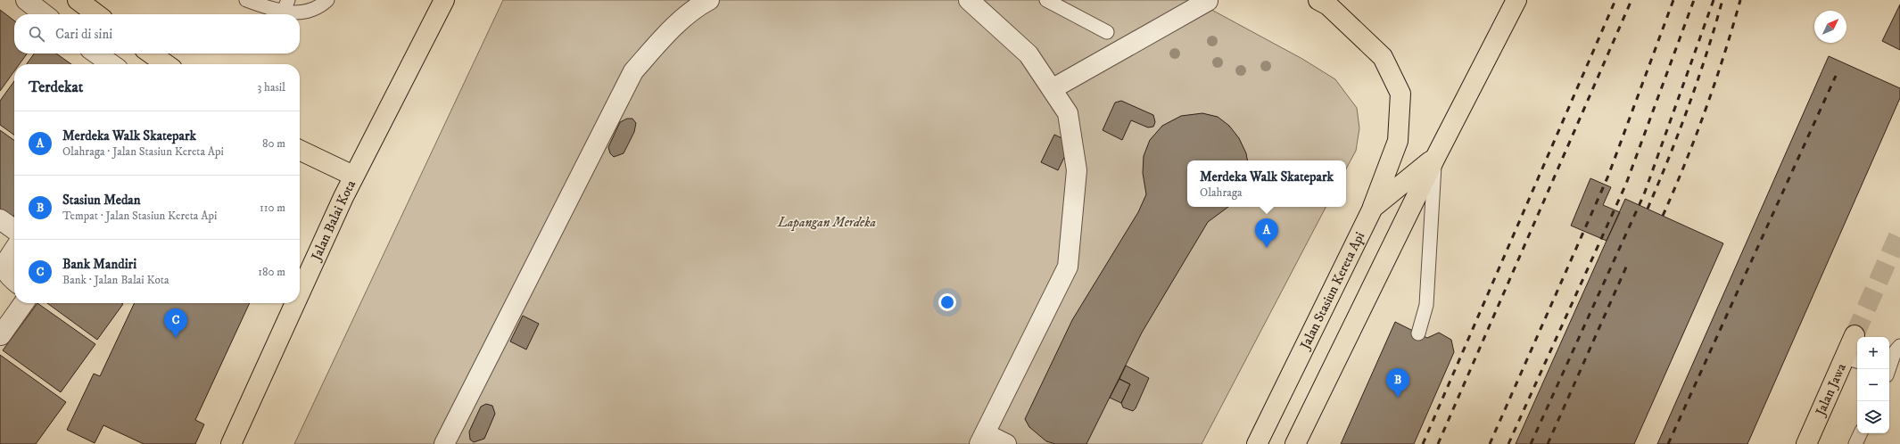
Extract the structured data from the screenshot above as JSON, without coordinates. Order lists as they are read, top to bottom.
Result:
{
  "streets": {
    "main road": ["Jalan Balai Kota", "Jalan Stasiun Kereta Api", "Jalan Jawa"]
  },
  "parks": ["Lapangan Merdeka"],
  "north": "top right",
  "page": {
    "search": "Cari di sini",
    "heading": ["Terdekat", "3 hasil"],
    "list": [
      {
        "mark": "A",
        "name": "Merdeka Walk Skatepark",
        "note": "Olahraga · Jalan Stasiun Kereta Api",
        "value": "80 m"
      },
      {
        "mark": "B",
        "name": "Stasiun Medan",
        "note": "Tempat · Jalan Stasiun Kereta Api",
        "value": "110 m"
      },
      {
        "mark": "C",
        "name": "Bank Mandiri",
        "note": "Bank · Jalan Balai Kota",
        "value": "180 m"
      }
    ],
    "popup": ["Merdeka Walk Skatepark", "Olahraga"],
    "pins": ["A", "C", "B"],
    "map_buttons": ["+", "−"]
  }
}
